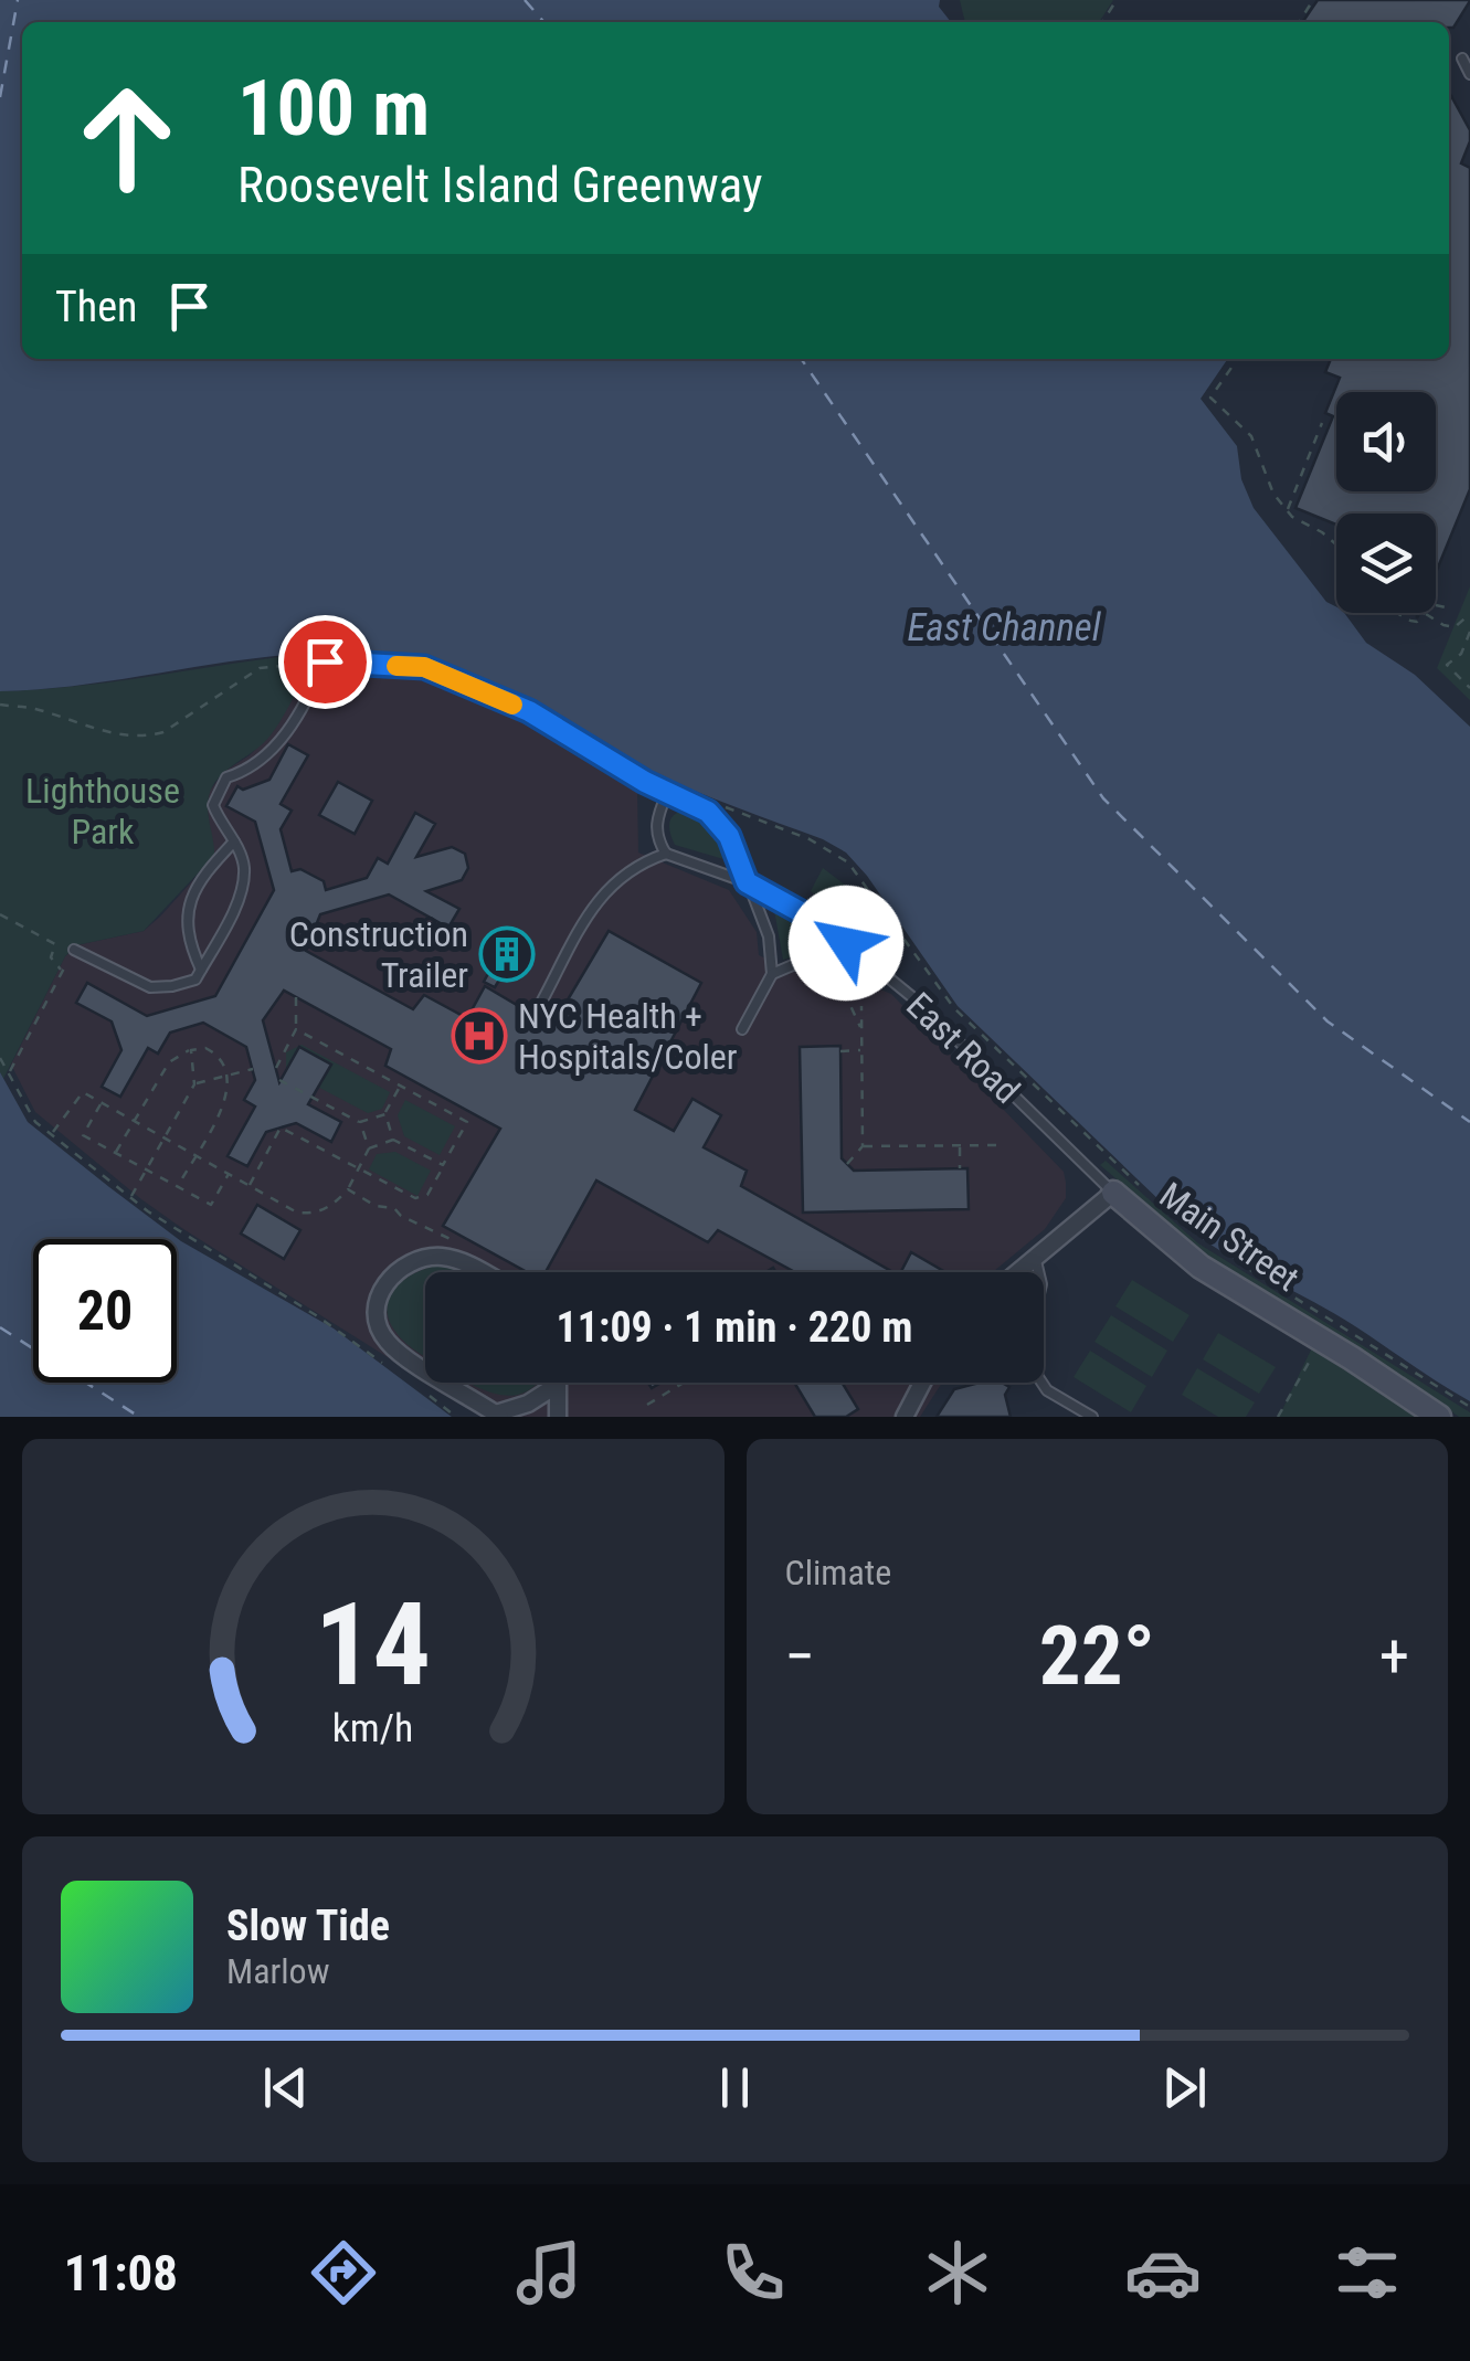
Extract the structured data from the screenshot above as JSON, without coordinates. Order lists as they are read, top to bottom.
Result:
{
  "streets": {
    "street": ["Main Street"],
    "lane": ["East Road"]
  },
  "crossings": [
    ["East Road", "Main Street"]
  ],
  "water": ["East Channel"],
  "parks": ["Lighthouse Park"],
  "places": {
    "building": ["Construction Trailer"],
    "hospital": ["NYC Health + Hospitals/Coler"]
  },
  "page": {
    "turn": ["100 m", "Roosevelt Island Greenway"],
    "then": "Then",
    "limit": "20",
    "trip": "11:09 · 1 min · 220 m",
    "tile": "Climate",
    "heat": ["−", "22°", "+"],
    "song": ["Slow Tide", "Marlow"],
    "tabs": "11:08",
    "gauge": ["14", "km/h"]
  }
}
